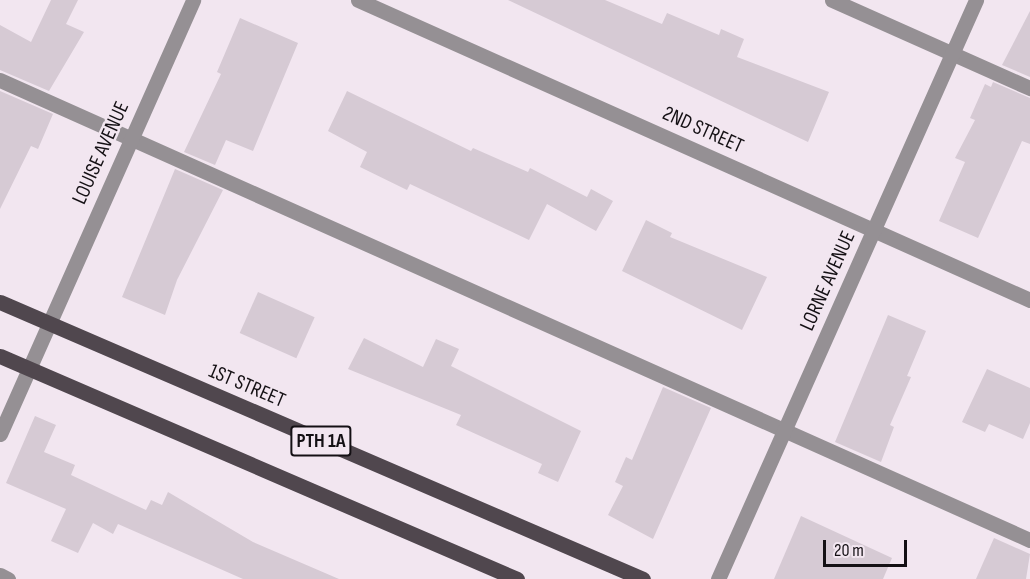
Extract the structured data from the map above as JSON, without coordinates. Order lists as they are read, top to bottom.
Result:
{
  "streets": {
    "main road": ["1ST STREET", "PTH 1A"],
    "street": ["2ND STREET", "LOUISE AVENUE", "LORNE AVENUE"]
  },
  "crossings": [
    ["2ND STREET", "LORNE AVENUE"],
    ["LOUISE AVENUE", "1ST STREET"],
    ["LOUISE AVENUE", "PTH 1A"]
  ],
  "scale_bar": "20 m"
}
